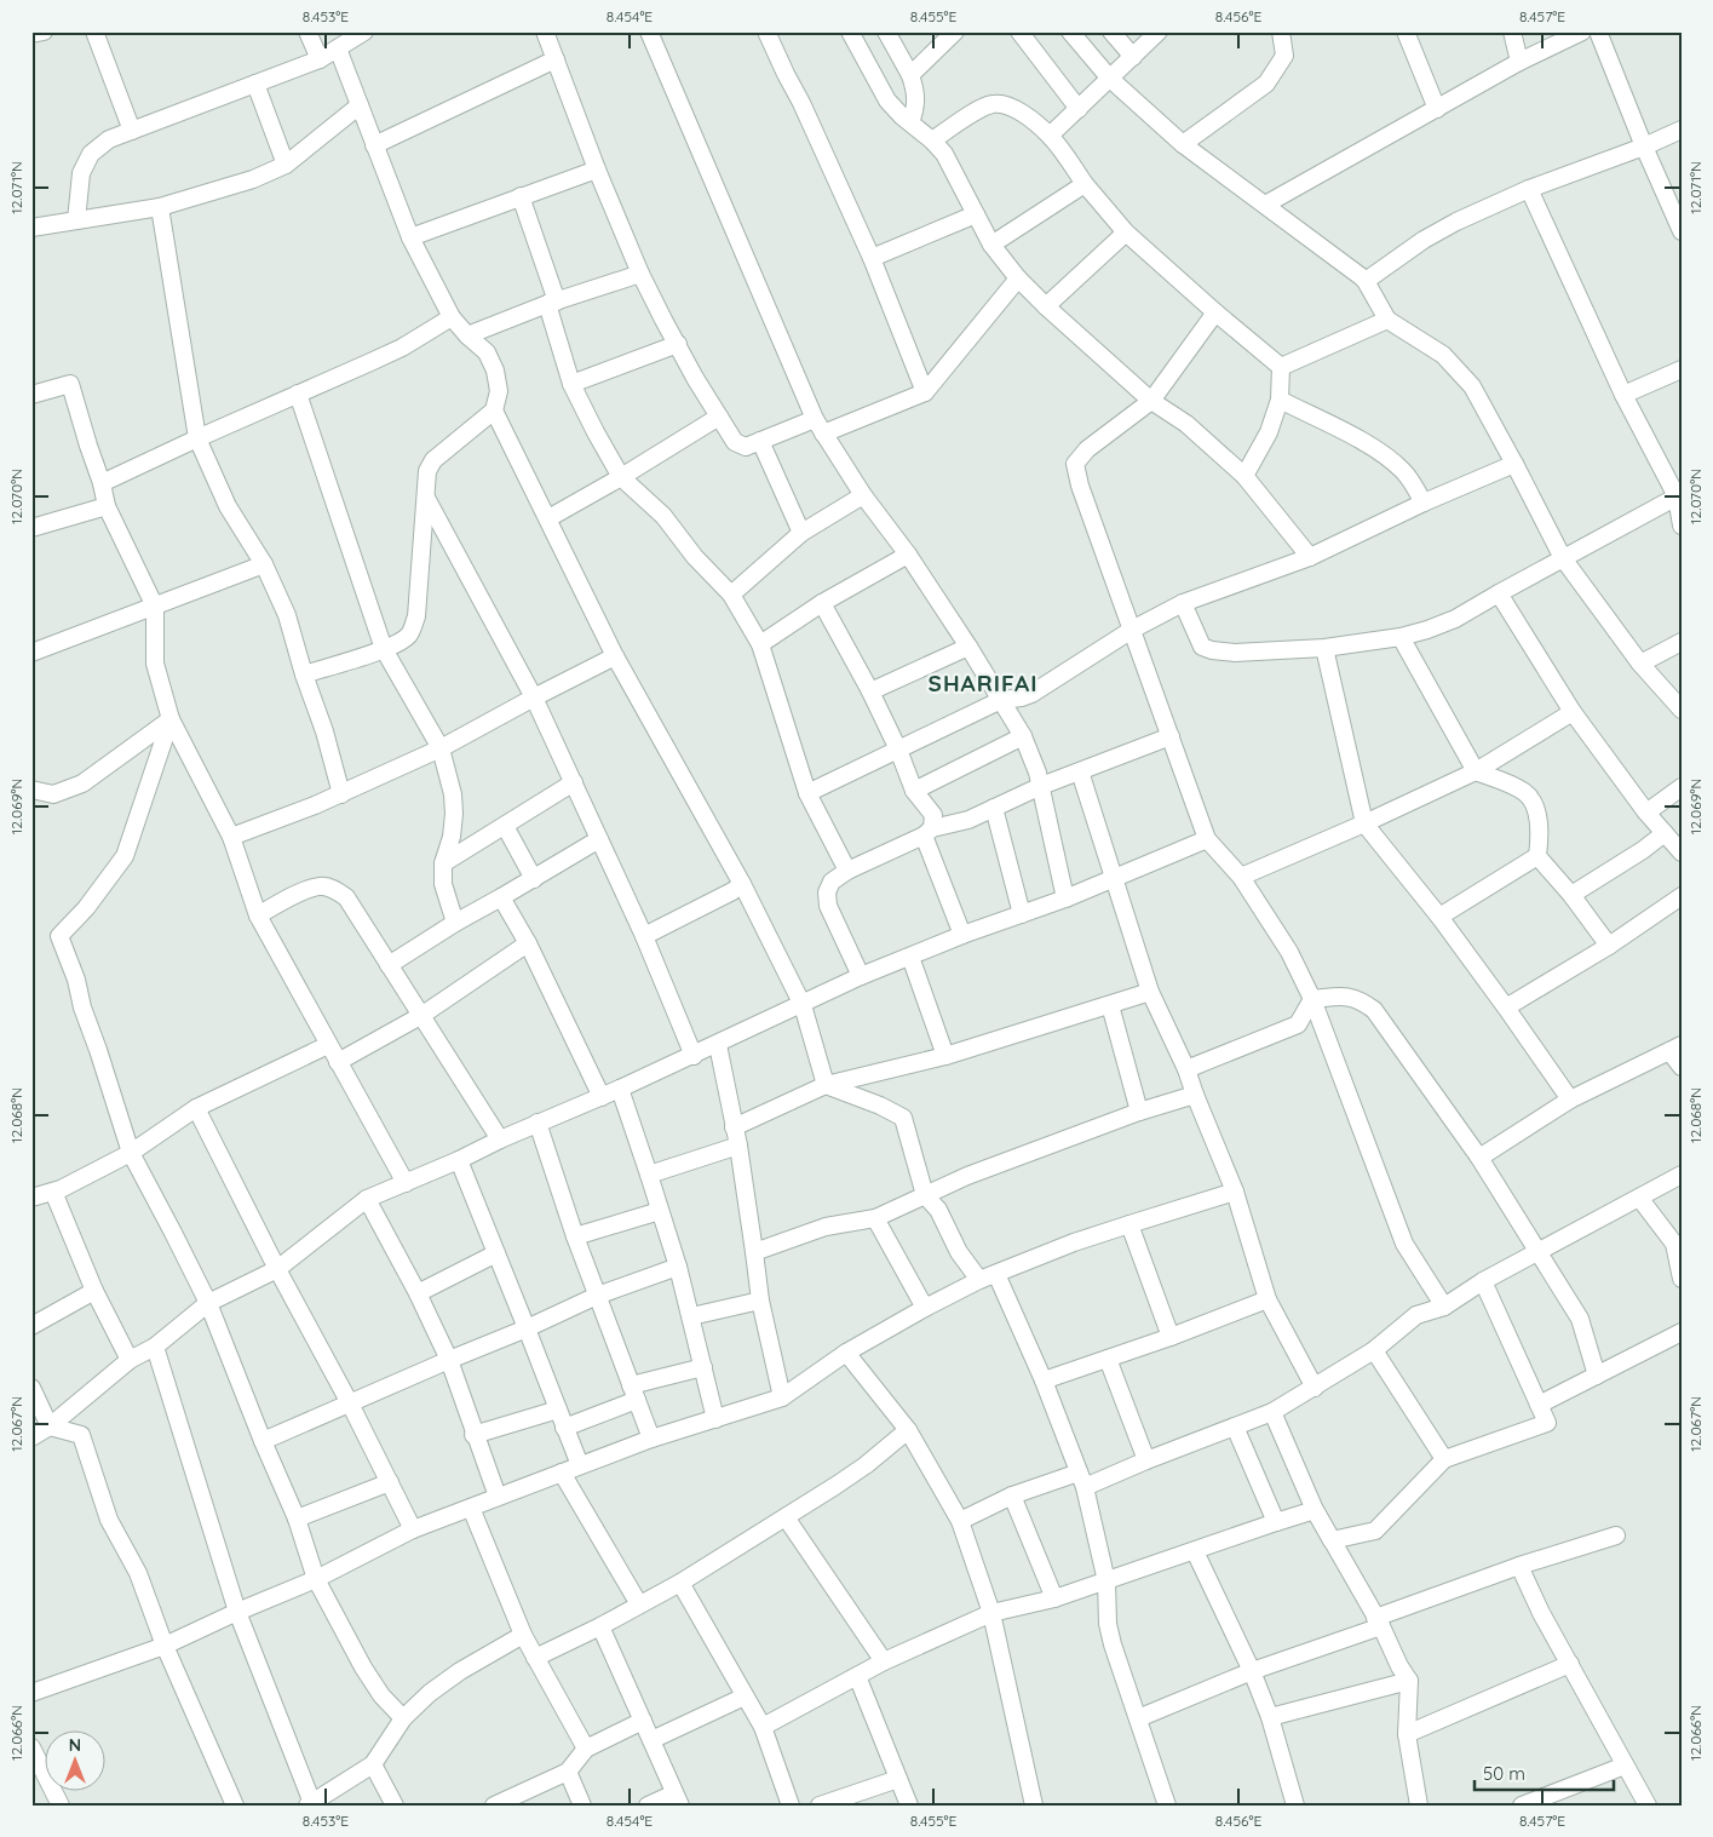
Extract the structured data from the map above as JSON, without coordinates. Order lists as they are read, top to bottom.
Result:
{
  "districts": ["SHARIFAI"],
  "scale_bar": "50 m",
  "north": "top",
  "coordinates": [
    "8.453°E",
    "8.454°E",
    "8.455°E",
    "8.456°E",
    "8.457°E",
    "12.071°N",
    "12.070°N",
    "12.069°N",
    "12.068°N",
    "12.067°N",
    "12.066°N"
  ]
}
